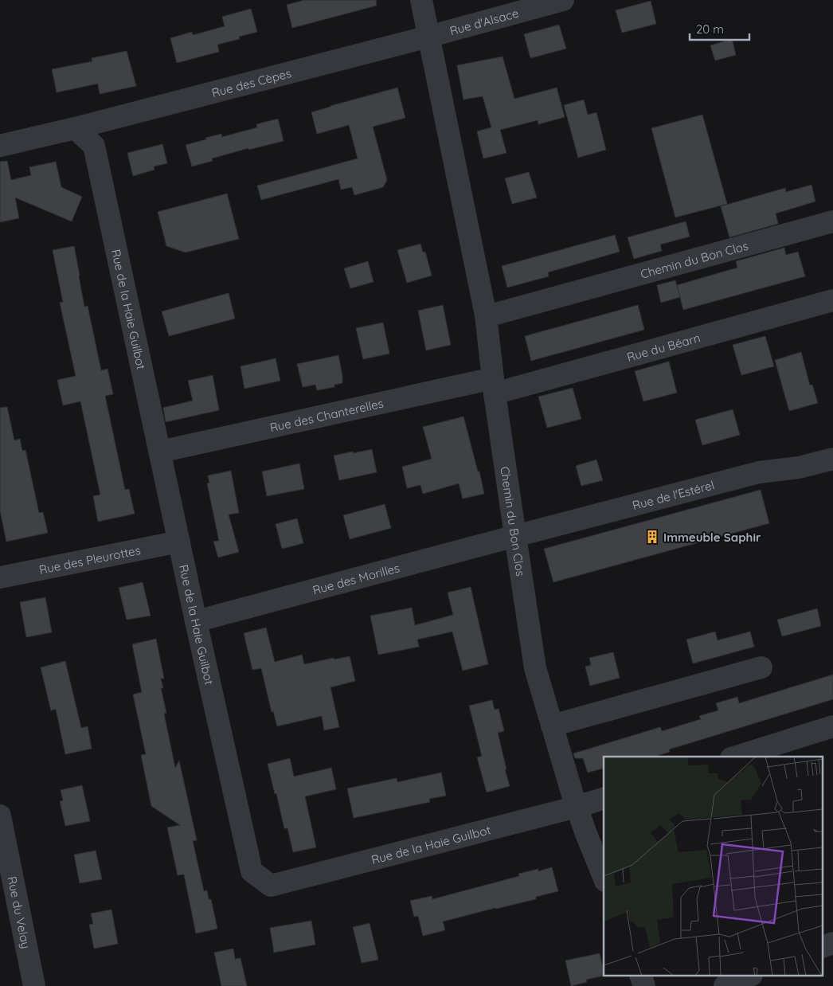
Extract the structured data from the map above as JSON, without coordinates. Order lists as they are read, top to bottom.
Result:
{
  "streets": {
    "street": [
      "Rue d'Alsace",
      "Rue des Cèpes",
      "Chemin du Bon Clos",
      "Rue de la Haie Guilbot",
      "Rue du Béarn",
      "Rue des Chanterelles",
      "Rue de l'Estérel",
      "Rue des Pleurottes",
      "Rue des Morilles",
      "Rue du Velay"
    ]
  },
  "crossings": [
    ["Rue d'Alsace", "Rue des Cèpes"],
    ["Rue d'Alsace", "Chemin du Bon Clos"],
    ["Rue des Cèpes", "Chemin du Bon Clos"],
    ["Rue des Cèpes", "Rue de la Haie Guilbot"],
    ["Chemin du Bon Clos", "Rue de la Haie Guilbot"],
    ["Chemin du Bon Clos", "Rue du Béarn"],
    ["Chemin du Bon Clos", "Rue des Chanterelles"],
    ["Chemin du Bon Clos", "Rue de l'Estérel"],
    ["Chemin du Bon Clos", "Rue des Morilles"],
    ["Rue de la Haie Guilbot", "Rue des Chanterelles"],
    ["Rue de la Haie Guilbot", "Rue des Pleurottes"],
    ["Rue de la Haie Guilbot", "Rue des Morilles"],
    ["Rue du Béarn", "Rue des Chanterelles"],
    ["Rue de l'Estérel", "Rue des Morilles"]
  ],
  "places": {
    "building": ["Immeuble Saphir"]
  },
  "scale_bar": "20 m"
}
